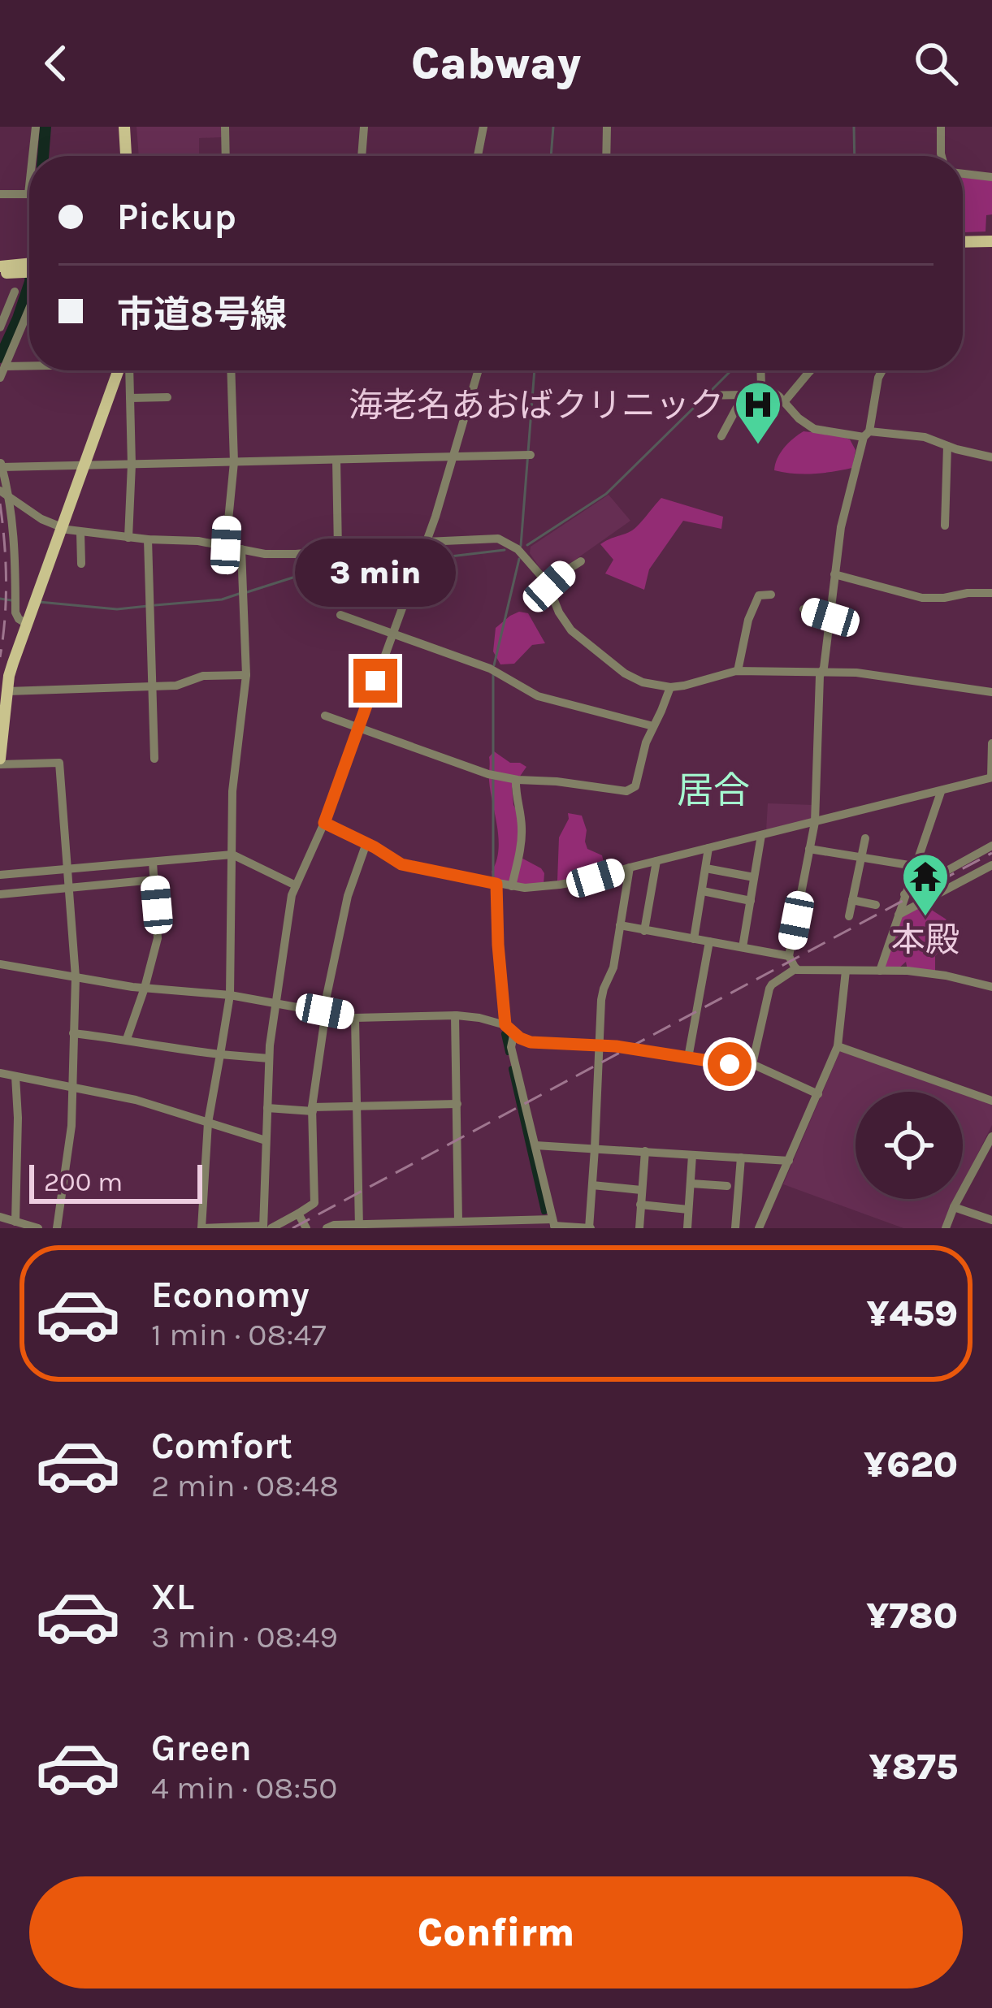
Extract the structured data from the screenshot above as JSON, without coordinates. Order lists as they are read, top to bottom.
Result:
{
  "districts": ["居合"],
  "places": {
    "hospital": ["海老名あおばクリニック"],
    "temple": ["本殿"]
  },
  "scale_bar": "200 m",
  "page": {
    "header": "Cabway",
    "banner": ["Pickup", "市道8号線"],
    "bubble": "3 min",
    "scale": "200 m",
    "list": [
      {
        "name": "Economy",
        "note": "1 min · 08:47",
        "value": "¥459"
      },
      {
        "name": "Comfort",
        "note": "2 min · 08:48",
        "value": "¥620"
      },
      {
        "name": "XL",
        "note": "3 min · 08:49",
        "value": "¥780"
      },
      {
        "name": "Green",
        "note": "4 min · 08:50",
        "value": "¥875"
      }
    ],
    "buttons": "Confirm"
  }
}
